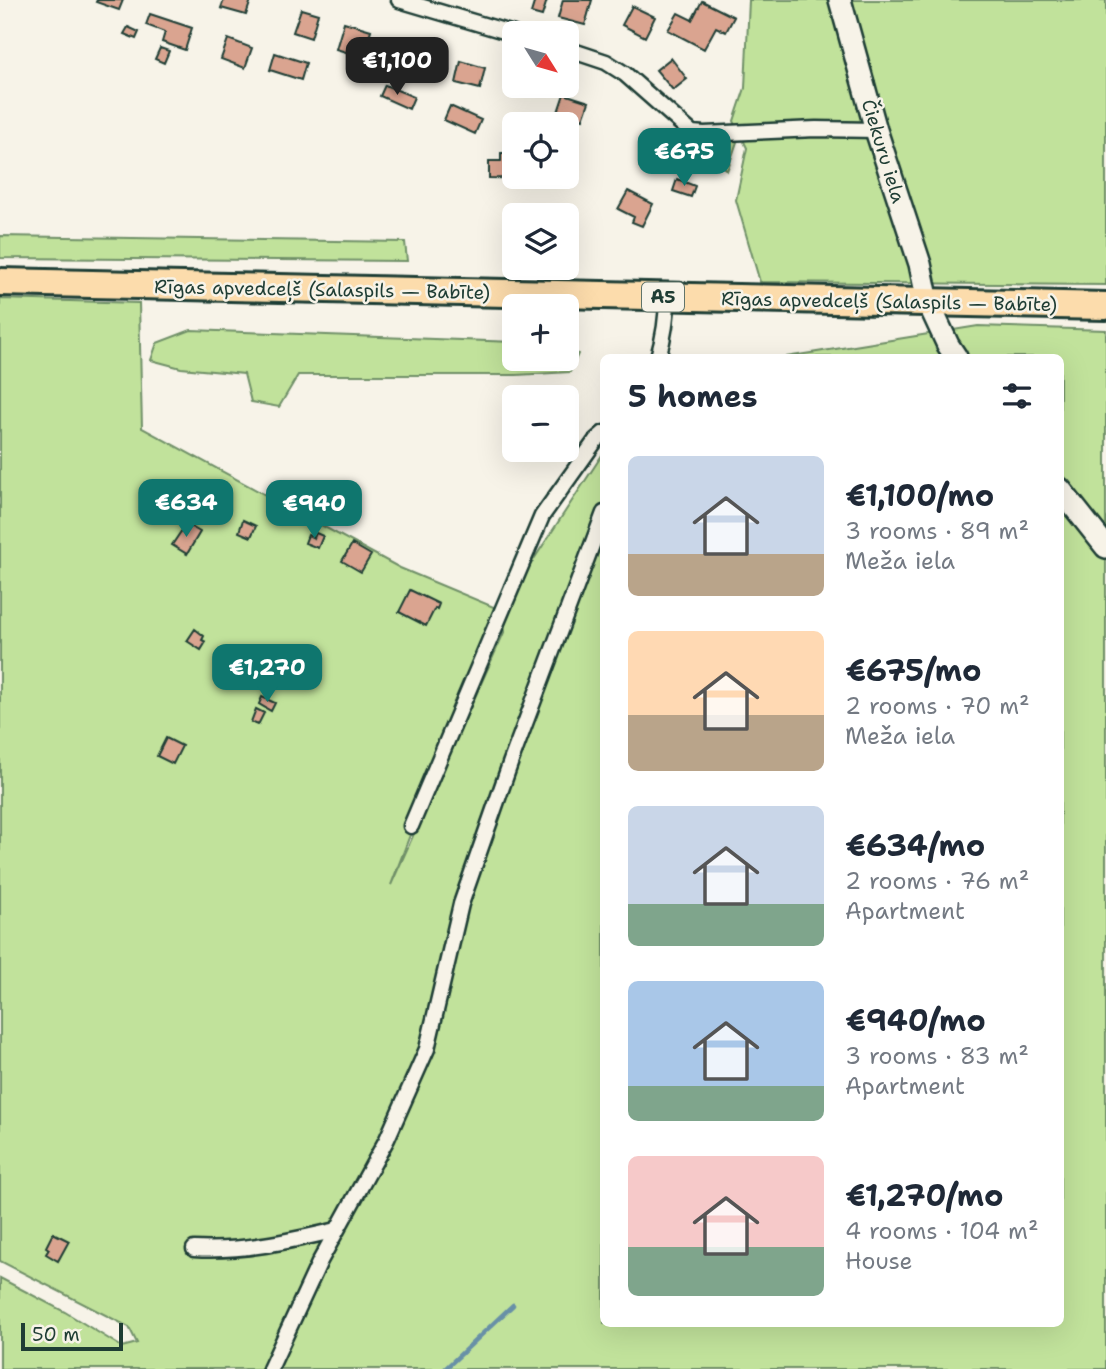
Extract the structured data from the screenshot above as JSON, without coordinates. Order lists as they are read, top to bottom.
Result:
{
  "streets": {
    "highway": ["Rīgas apvedceļš (Salaspils — Babīte)", "A5"],
    "main road": ["Čiekuru iela"]
  },
  "crossings": [
    ["Čiekuru iela", "Rīgas apvedceļš (Salaspils — Babīte)"]
  ],
  "scale_bar": "50 m",
  "north": "bottom right",
  "page": {
    "map_buttons": ["+", "−"],
    "price": [
      "€1,100",
      "€675",
      "€634",
      "€940",
      "€1,270"
    ],
    "heading": "5 homes",
    "list": [
      {
        "name": "€1,100/mo",
        "note": "3 rooms · 89 m² · Meža iela"
      },
      {
        "name": "€675/mo",
        "note": "2 rooms · 70 m² · Meža iela"
      },
      {
        "name": "€634/mo",
        "note": "2 rooms · 76 m² · Apartment"
      },
      {
        "name": "€940/mo",
        "note": "3 rooms · 83 m² · Apartment"
      },
      {
        "name": "€1,270/mo",
        "note": "4 rooms · 104 m² · House"
      }
    ],
    "scale": "50 m"
  }
}
